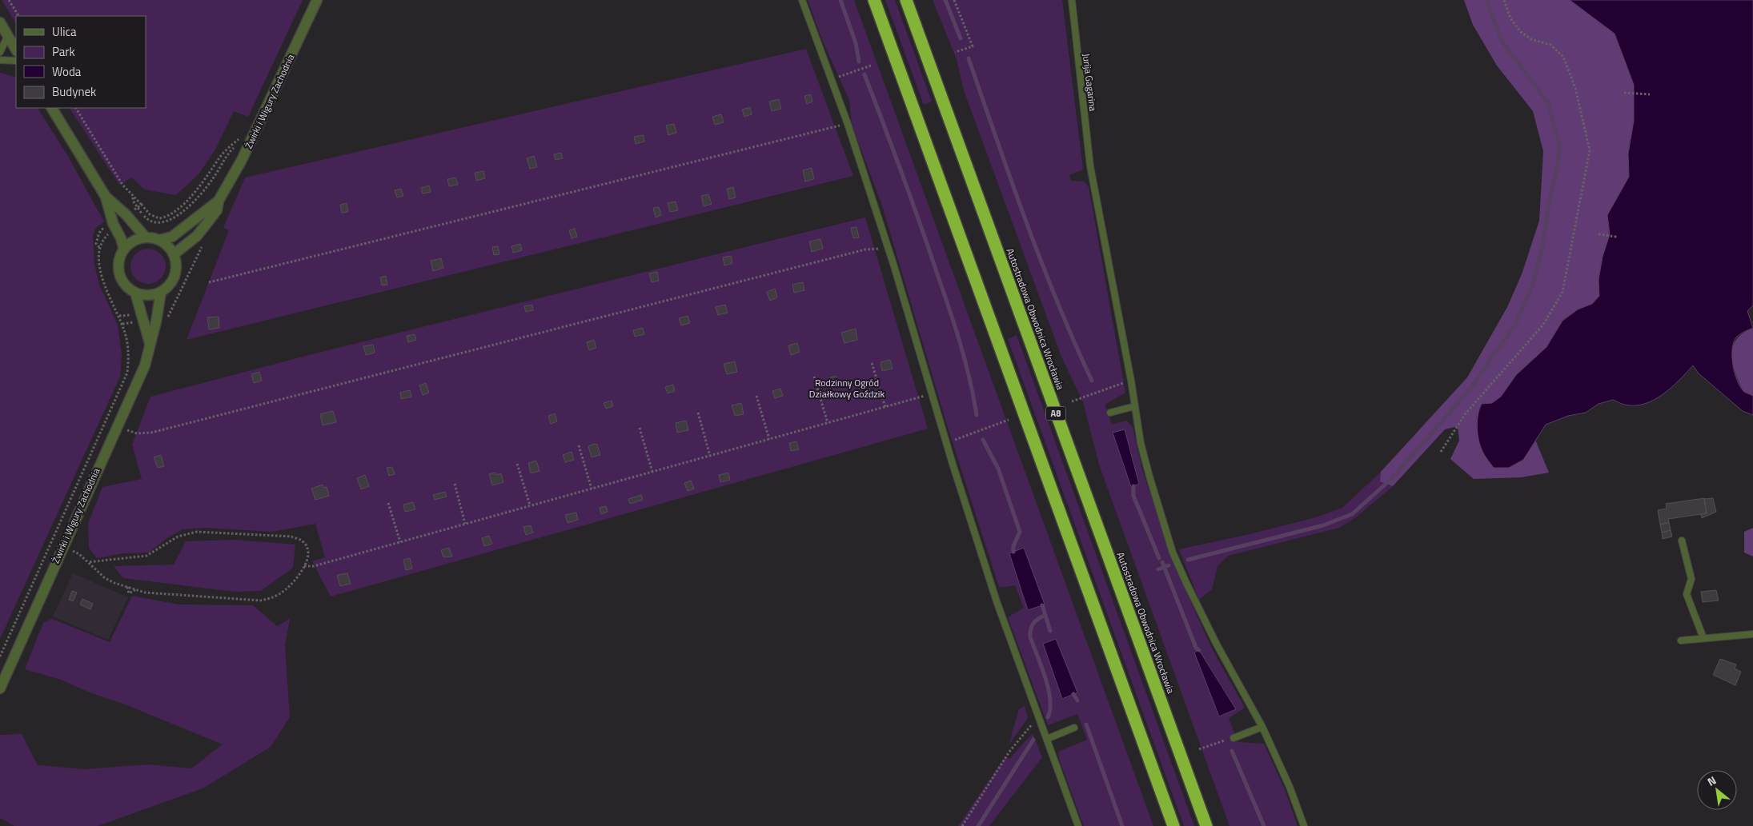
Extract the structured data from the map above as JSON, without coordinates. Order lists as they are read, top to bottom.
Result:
{
  "streets": {
    "highway": ["Autostradowa Obwodnica Wrocławia", "A8"],
    "street": ["Żwirki i Wigury Zachodnia"],
    "lane": ["Jurija Gagarina"]
  },
  "parks": ["Rodzinny Ogród Działkowy Goździk"],
  "legend": [
    "Ulica",
    "Park",
    "Woda",
    "Budynek"
  ],
  "north": "top left"
}
